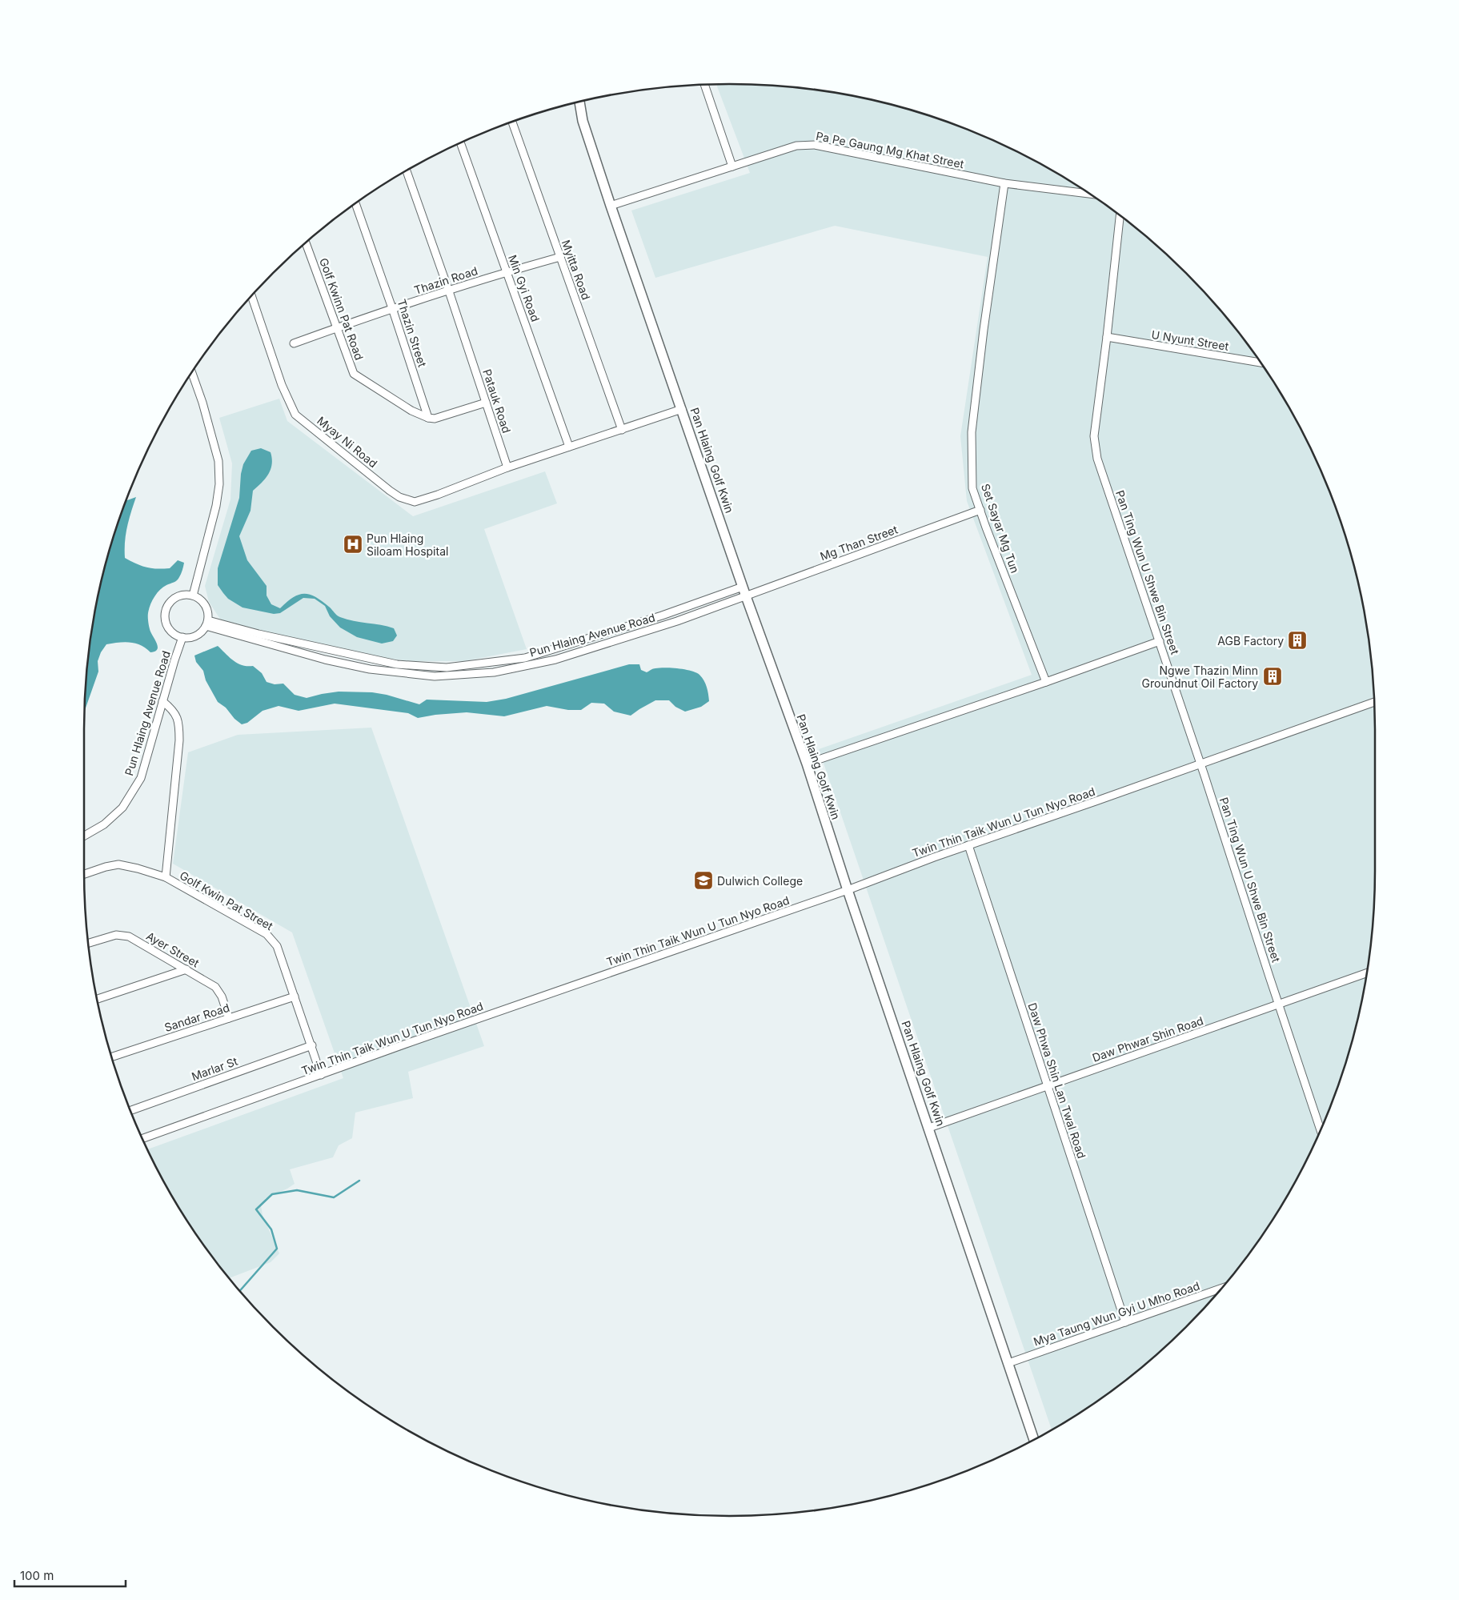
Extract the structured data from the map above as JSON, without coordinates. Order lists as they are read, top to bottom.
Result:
{
  "streets": {
    "street": [
      "Pa Pe Gaung Mg Khat Street",
      "Myitta Road",
      "Thazin Road",
      "Min Gyi Road",
      "Golf Kwinn Pat Road",
      "Thazin Street",
      "U Nyunt Street",
      "Patauk Road",
      "Myay Ni Road",
      "Pan Hlaing Golf Kwin",
      "Set Sayar Mg Tun",
      "Mg Than Street",
      "Pan Ting Wun U Shwe Bin Street",
      "Pun Hlaing Avenue Road",
      "Twin Thin Taik Wun U Tun Nyo Road",
      "Golf Kwin Pat Street",
      "Ayer Street",
      "Sandar Road",
      "Daw Phwar Shin Road",
      "Marlar St",
      "Daw Phwa Shin Lan Twal Road",
      "Mya Taung Wun Gyi U Mho Road"
    ]
  },
  "crossings": [
    ["Pa Pe Gaung Mg Khat Street", "Pan Hlaing Golf Kwin"],
    ["Pa Pe Gaung Mg Khat Street", "Set Sayar Mg Tun"],
    ["Myitta Road", "Thazin Road"],
    ["Thazin Road", "Min Gyi Road"],
    ["Thazin Road", "Golf Kwinn Pat Road"],
    ["Thazin Road", "Thazin Street"],
    ["Thazin Road", "Patauk Road"],
    ["Golf Kwinn Pat Road", "Thazin Street"],
    ["U Nyunt Street", "Pan Ting Wun U Shwe Bin Street"],
    ["Patauk Road", "Myay Ni Road"],
    ["Pan Hlaing Golf Kwin", "Mg Than Street"],
    ["Pan Hlaing Golf Kwin", "Pun Hlaing Avenue Road"],
    ["Pan Hlaing Golf Kwin", "Twin Thin Taik Wun U Tun Nyo Road"],
    ["Pan Hlaing Golf Kwin", "Daw Phwar Shin Road"],
    ["Pan Hlaing Golf Kwin", "Mya Taung Wun Gyi U Mho Road"],
    ["Set Sayar Mg Tun", "Mg Than Street"],
    ["Mg Than Street", "Pun Hlaing Avenue Road"],
    ["Pan Ting Wun U Shwe Bin Street", "Twin Thin Taik Wun U Tun Nyo Road"],
    ["Pan Ting Wun U Shwe Bin Street", "Daw Phwar Shin Road"],
    ["Twin Thin Taik Wun U Tun Nyo Road", "Golf Kwin Pat Street"],
    ["Twin Thin Taik Wun U Tun Nyo Road", "Daw Phwa Shin Lan Twal Road"],
    ["Golf Kwin Pat Street", "Sandar Road"],
    ["Golf Kwin Pat Street", "Marlar St"],
    ["Ayer Street", "Sandar Road"],
    ["Daw Phwar Shin Road", "Daw Phwa Shin Lan Twal Road"],
    ["Daw Phwa Shin Lan Twal Road", "Mya Taung Wun Gyi U Mho Road"]
  ],
  "places": {
    "hospital": ["Pun Hlaing Siloam Hospital"],
    "building": ["AGB Factory", "Ngwe Thazin Minn Groundnut Oil Factory"],
    "school or university": ["Dulwich College"]
  },
  "scale_bar": "100 m"
}
